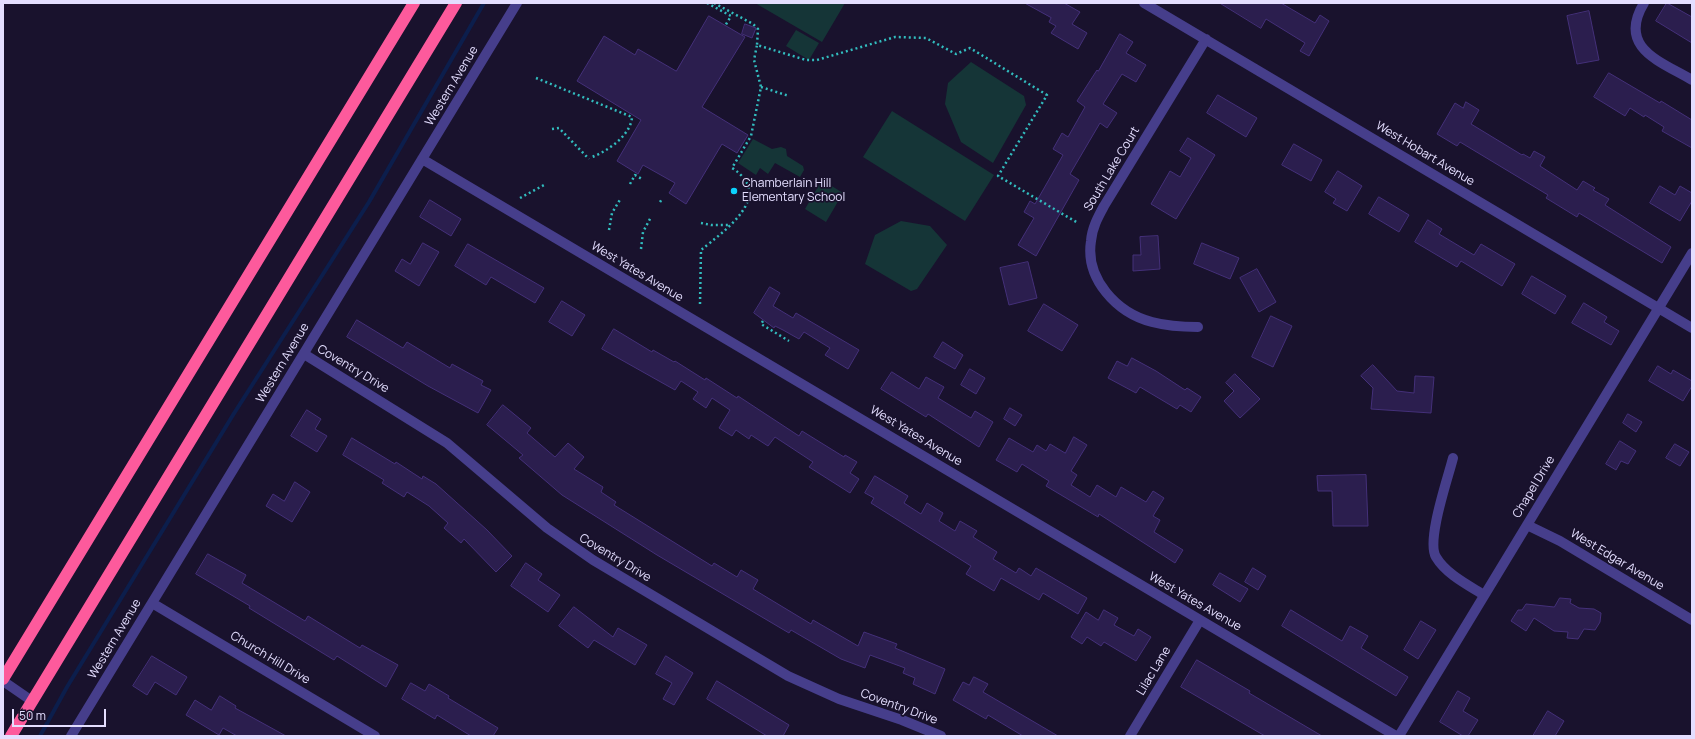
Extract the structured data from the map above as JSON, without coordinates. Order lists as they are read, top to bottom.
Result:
{
  "streets": {
    "street": [
      "Western Avenue",
      "West Hobart Avenue",
      "South Lake Court",
      "West Yates Avenue",
      "Coventry Drive",
      "Chapel Drive",
      "West Edgar Avenue",
      "Church Hill Drive",
      "Lilac Lane"
    ]
  },
  "crossings": [
    ["Western Avenue", "West Yates Avenue"],
    ["Western Avenue", "Coventry Drive"],
    ["Western Avenue", "Church Hill Drive"],
    ["West Hobart Avenue", "South Lake Court"],
    ["West Hobart Avenue", "Chapel Drive"],
    ["West Yates Avenue", "Chapel Drive"],
    ["West Yates Avenue", "Lilac Lane"],
    ["Chapel Drive", "West Edgar Avenue"]
  ],
  "places": ["Chamberlain Hill Elementary School"],
  "scale_bar": "50 m"
}
